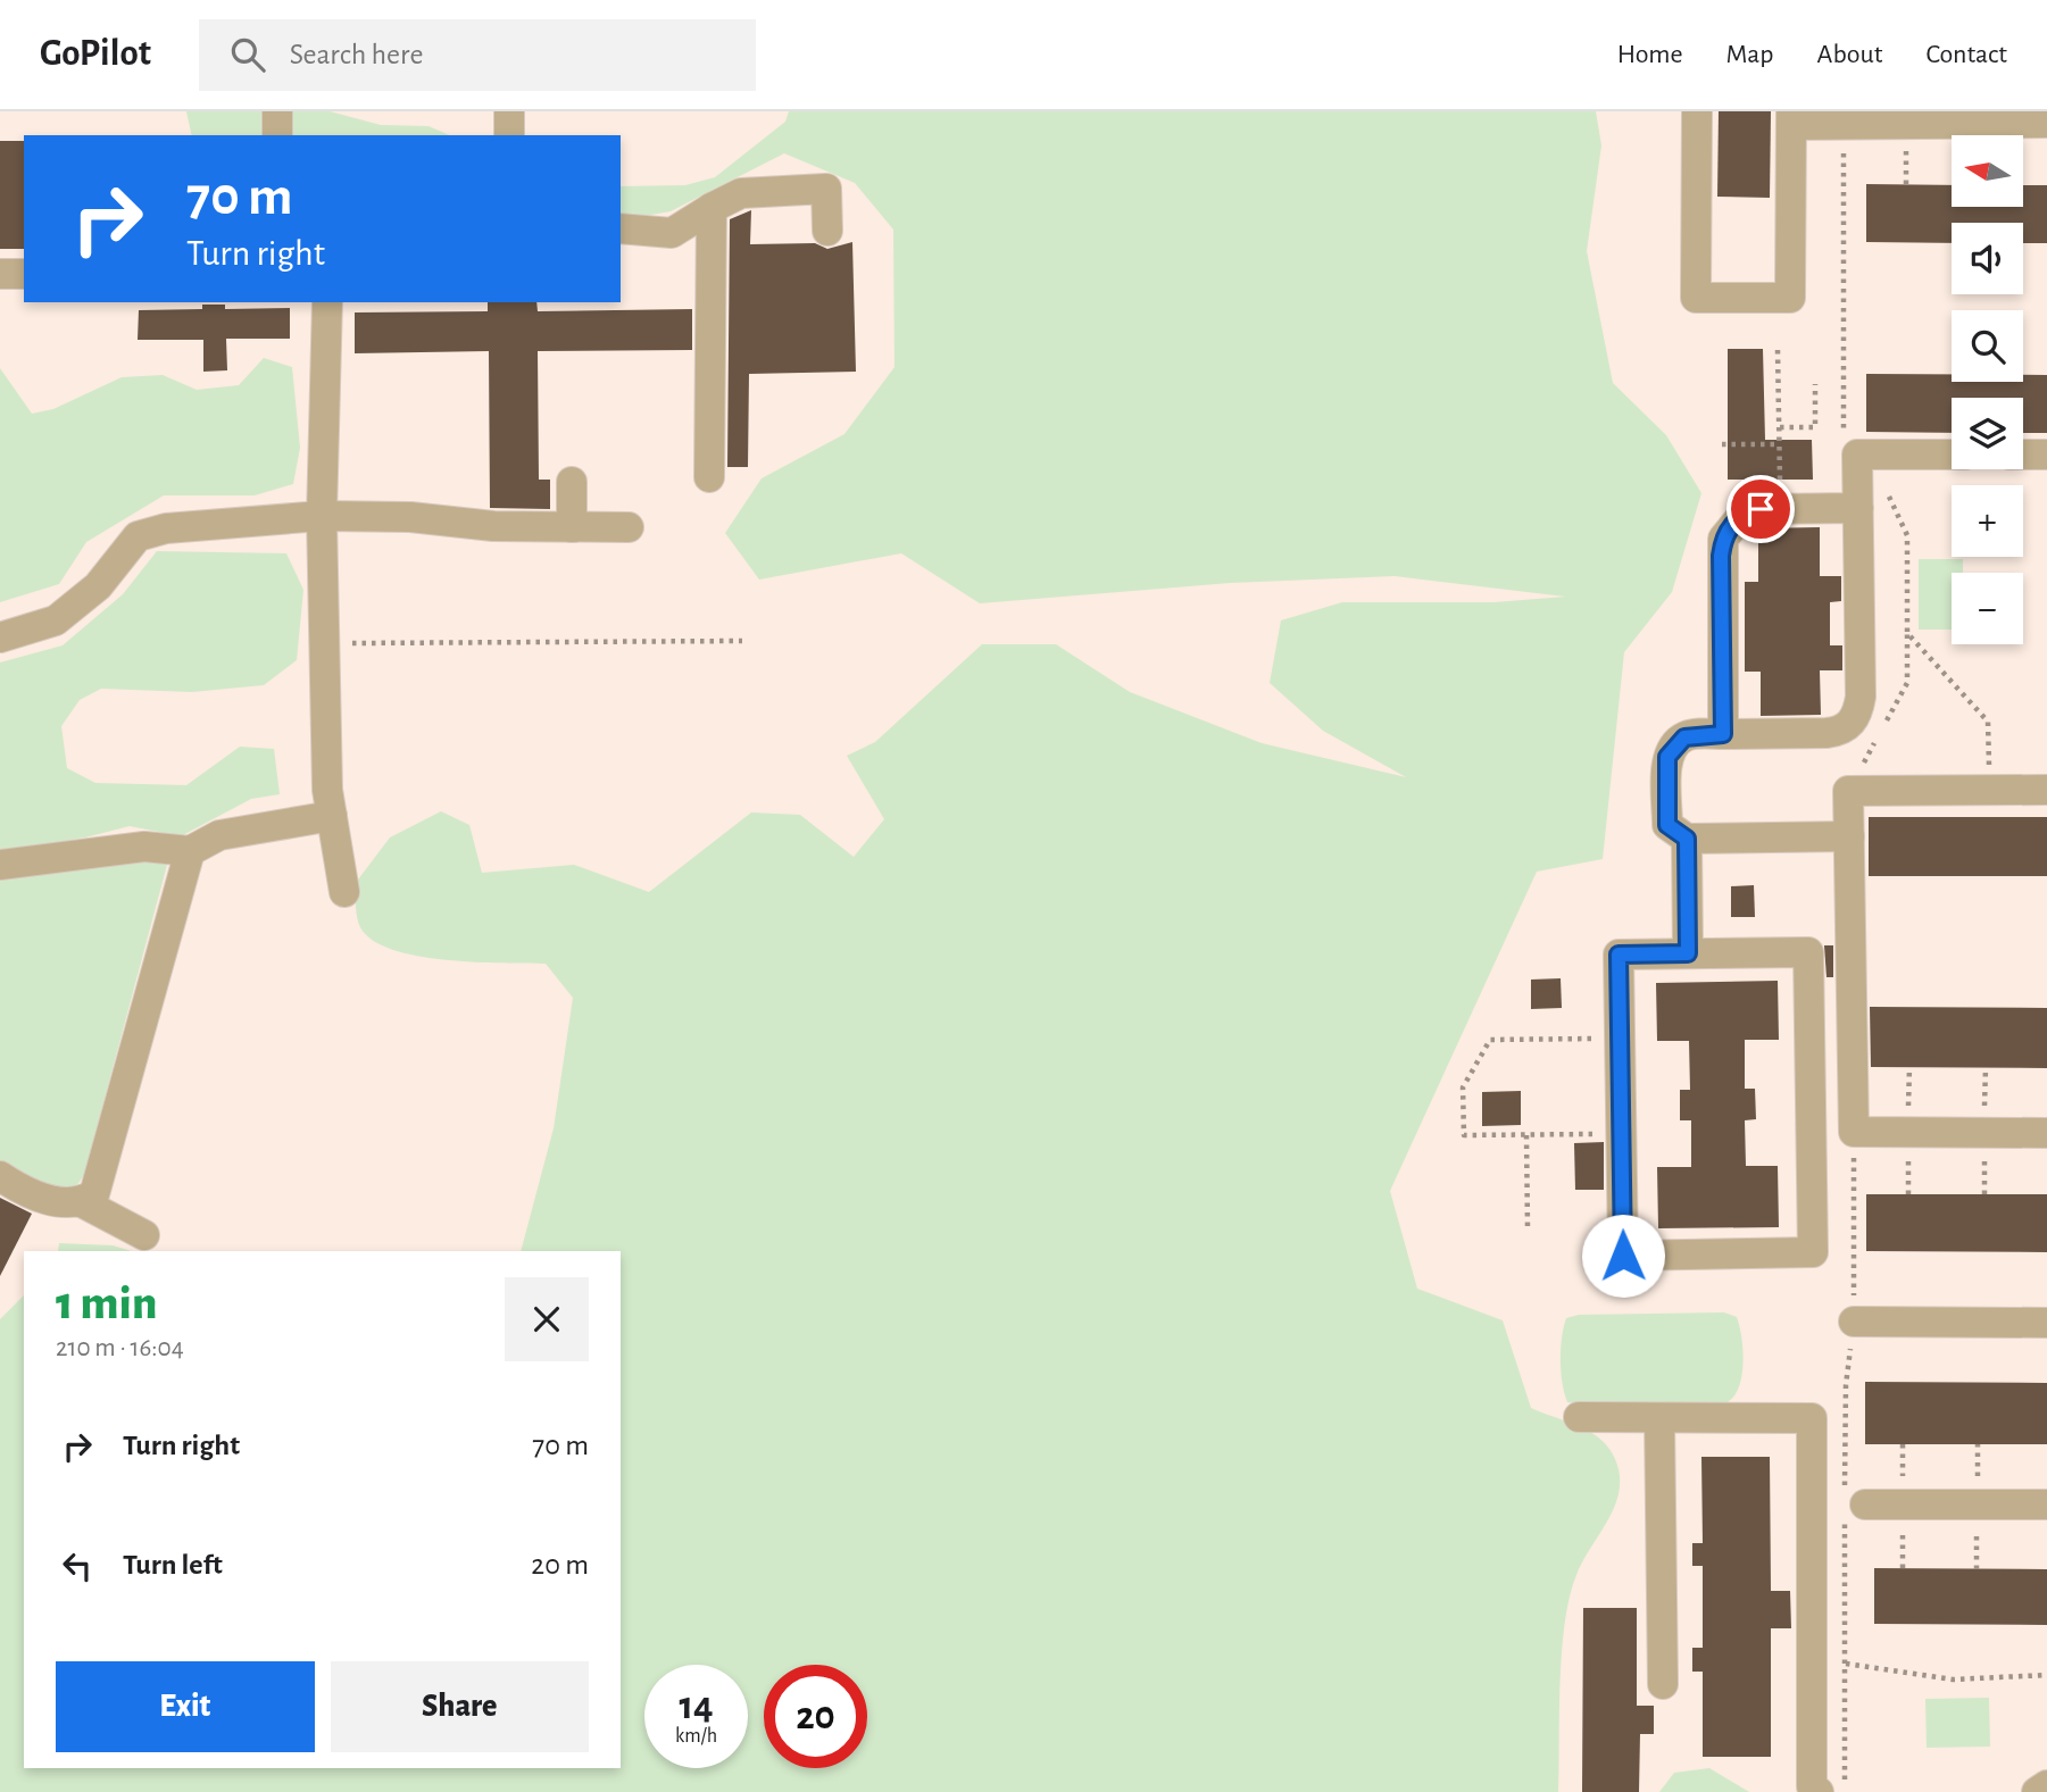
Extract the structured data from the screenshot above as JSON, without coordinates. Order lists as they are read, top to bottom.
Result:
{
  "north": "left",
  "page": {
    "header": "GoPilot",
    "search": "Search here",
    "nav": [
      "Home",
      "Map",
      "About",
      "Contact"
    ],
    "map_buttons": ["+", "−"],
    "turn": ["70 m", "Turn right"],
    "heading": ["1 min", "210 m · 16:04"],
    "list": [
      {
        "name": "Turn right",
        "value": "70 m"
      },
      {
        "name": "Turn left",
        "value": "20 m"
      }
    ],
    "buttons": ["Exit", "Share"],
    "speed": "14 km/h",
    "limit": "20"
  }
}
